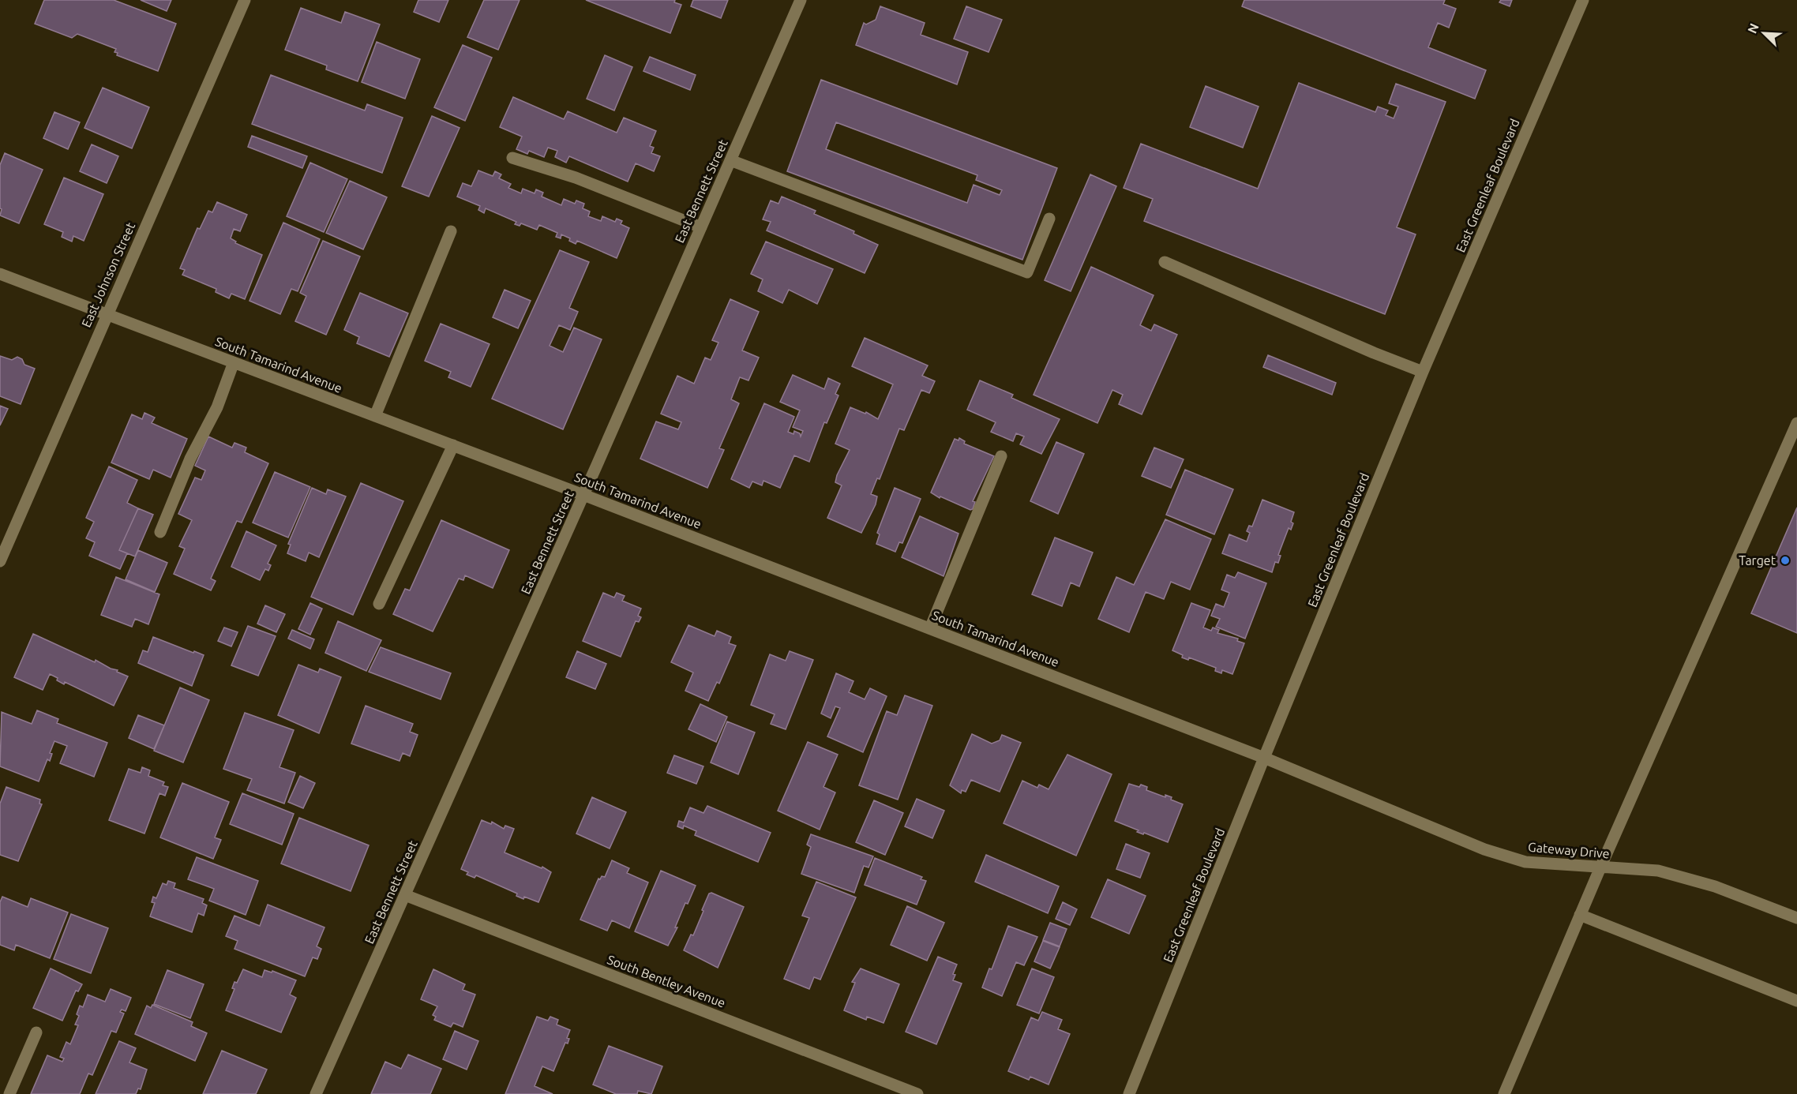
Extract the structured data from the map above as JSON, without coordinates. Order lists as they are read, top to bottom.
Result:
{
  "streets": {
    "street": [
      "East Greenleaf Boulevard",
      "East Bennett Street",
      "East Johnson Street",
      "South Tamarind Avenue",
      "Gateway Drive",
      "South Bentley Avenue"
    ]
  },
  "crossings": [
    ["East Greenleaf Boulevard", "South Tamarind Avenue"],
    ["East Greenleaf Boulevard", "Gateway Drive"],
    ["East Bennett Street", "South Tamarind Avenue"],
    ["East Bennett Street", "South Bentley Avenue"],
    ["East Johnson Street", "South Tamarind Avenue"],
    ["South Tamarind Avenue", "Gateway Drive"]
  ],
  "places": ["Target"],
  "north": "top left"
}
